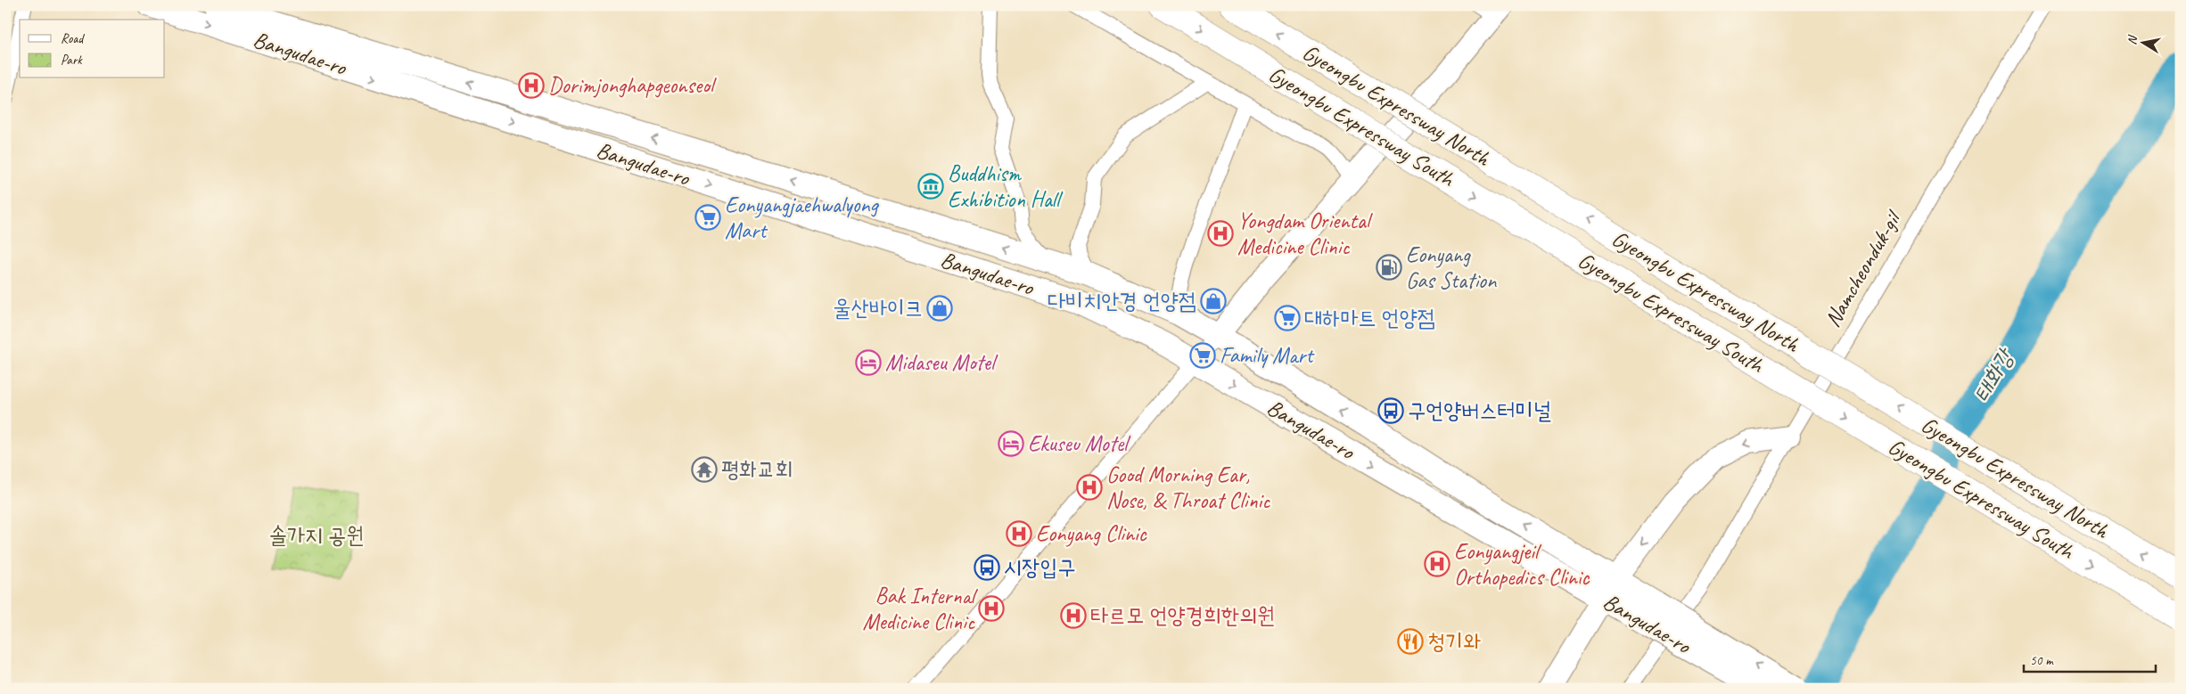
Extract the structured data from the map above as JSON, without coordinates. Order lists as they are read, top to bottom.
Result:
{
  "streets": {
    "highway": ["Gyeongbu Expressway North", "Gyeongbu Expressway South"],
    "main road": ["Bangudae-ro"],
    "street": ["Namcheonduk-gil"]
  },
  "one_way": ["Gyeongbu Expressway North", "Gyeongbu Expressway South"],
  "water": ["태화강"],
  "parks": ["솔가지 공원"],
  "places": {
    "hospital": [
      "Dorimjonghapgeonseol",
      "Yongdam Oriental Medicine Clinic",
      "Good Morning Ear, Nose, & Throat Clinic",
      "Eonyang Clinic",
      "Eonyangjeil Orthopedics Clinic",
      "Bak Internal Medicine Clinic",
      "타르모 언양경희한의원"
    ],
    "museum": ["Buddhism Exhibition Hall"],
    "supermarket": ["Eonyangjaehwalyong Mart", "대하마트 언양점", "Family Mart"],
    "fuel station": ["Eonyang Gas Station"],
    "shop": ["다비치안경 언양점", "울산바이크"],
    "hotel": ["Midaseu Motel", "Ekuseu Motel"],
    "bus stop": ["구언양버스터미널", "시장입구"],
    "temple": ["평화교회"],
    "restaurant": ["청기와"]
  },
  "legend": ["Road", "Park"],
  "scale_bar": "50 m",
  "north": "left"
}
